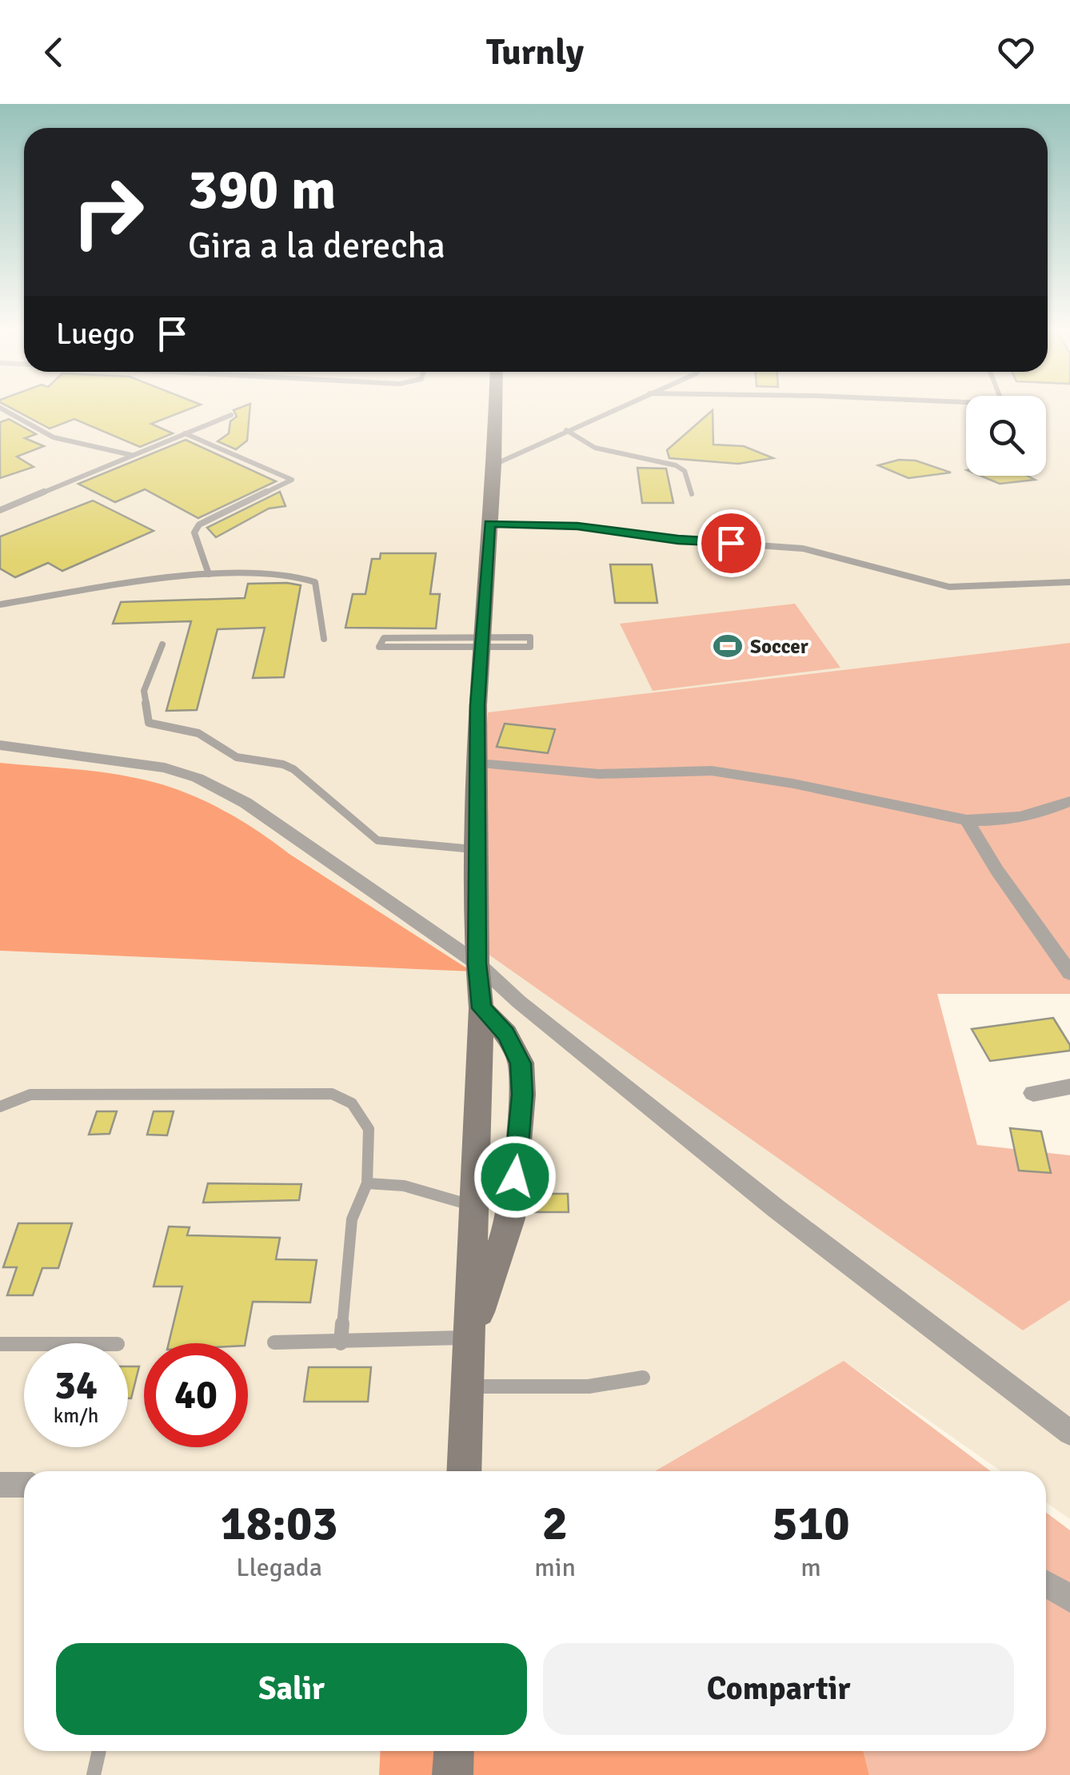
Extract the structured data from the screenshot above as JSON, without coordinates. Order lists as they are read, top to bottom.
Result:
{
  "places": {
    "sports": ["Soccer"]
  },
  "page": {
    "header": "Turnly",
    "turn": ["390 m", "Gira a la derecha"],
    "then": "Luego",
    "speed": "34 km/h",
    "limit": "40",
    "eta": [
      "18:03",
      "Llegada",
      "2",
      "min",
      "510",
      "m"
    ],
    "buttons": ["Salir", "Compartir"]
  }
}
